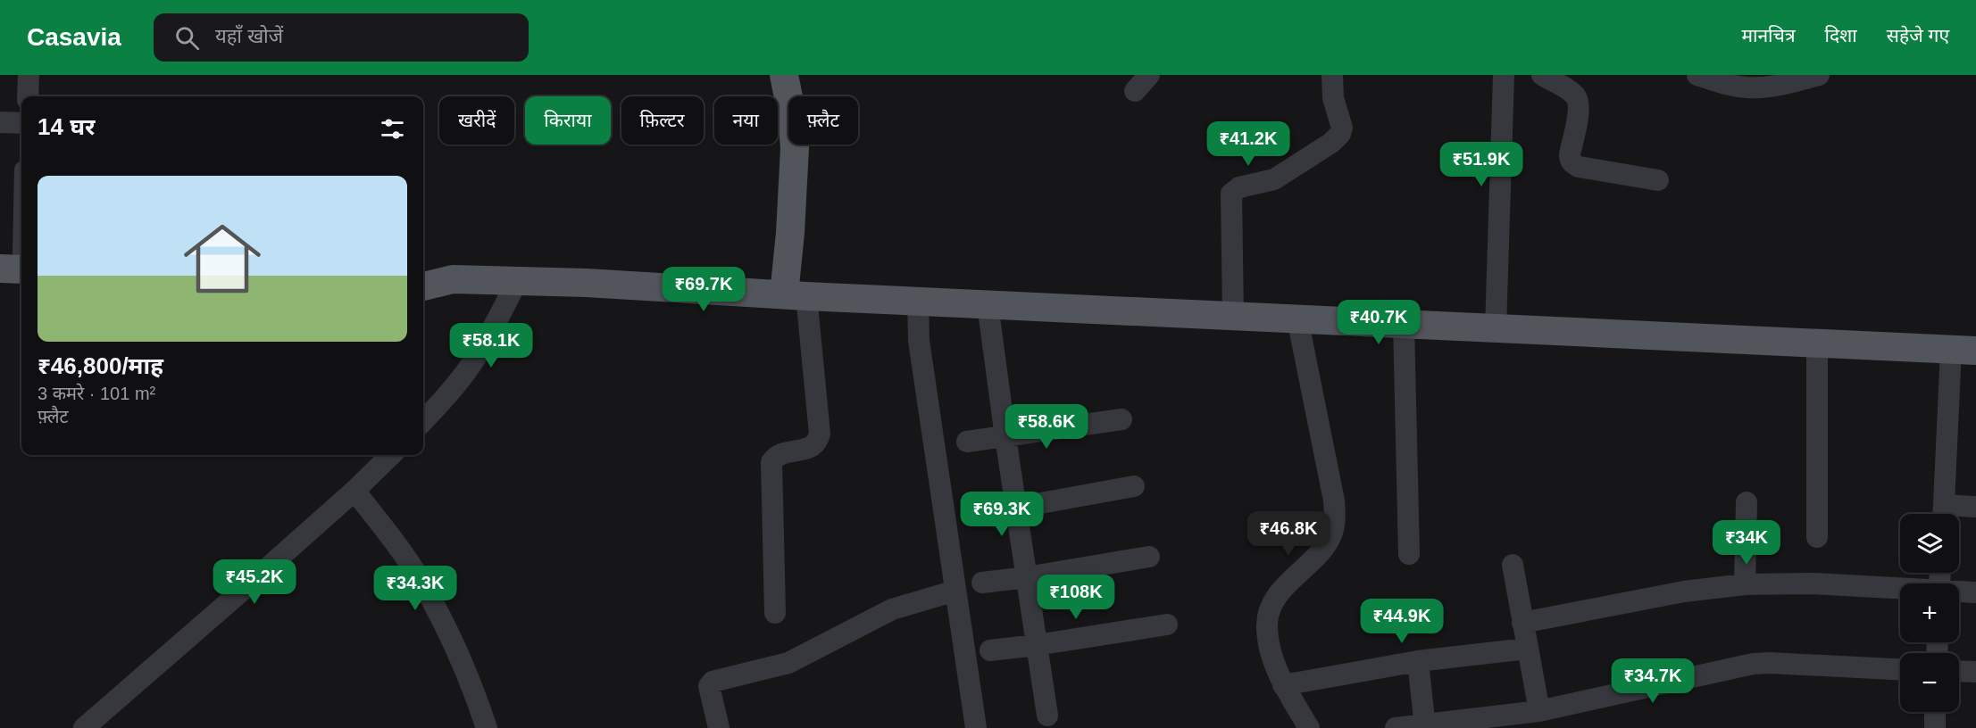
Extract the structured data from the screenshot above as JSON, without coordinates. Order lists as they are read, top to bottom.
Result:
{
  "page": {
    "header": "Casavia",
    "search": "यहाँ खोजें",
    "nav": ["मानचित्र", "दिशा", "सहेजे गए"],
    "chip": [
      "खरीदें",
      "किराया",
      "फ़िल्टर",
      "नया",
      "फ़्लैट"
    ],
    "heading": "14 घर",
    "price": [
      "₹41.2K",
      "₹51.9K",
      "₹69.7K",
      "₹40.7K",
      "₹58.1K",
      "₹58.6K",
      "₹69.3K",
      "₹46.8K",
      "₹34K",
      "₹45.2K",
      "₹34.3K",
      "₹108K",
      "₹44.9K",
      "₹34.7K"
    ],
    "list": [
      {
        "name": "₹46,800/माह",
        "note": "3 कमरे · 101 m² · फ़्लैट"
      }
    ],
    "map_buttons": ["+", "−"]
  }
}
